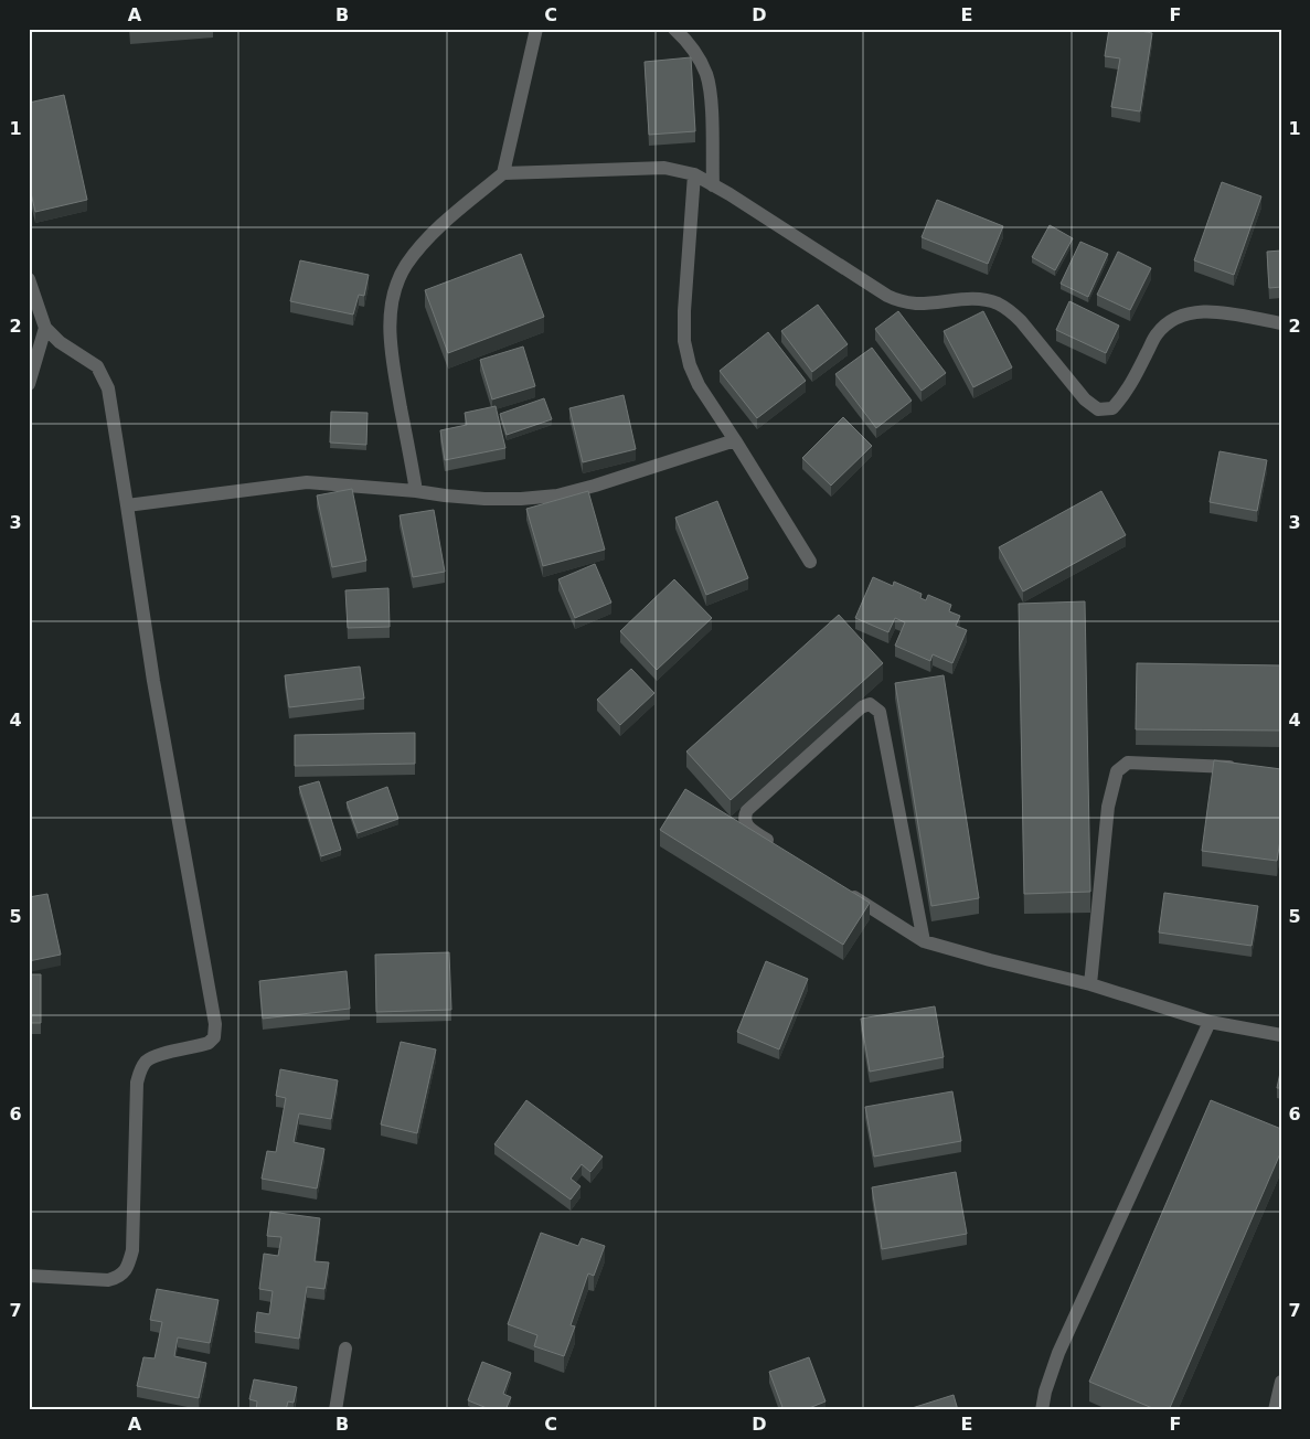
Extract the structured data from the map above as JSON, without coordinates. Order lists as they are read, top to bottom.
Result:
{
  "grid": {
    "columns": [
      "A",
      "B",
      "C",
      "D",
      "E",
      "F"
    ],
    "rows": [
      "1",
      "2",
      "3",
      "4",
      "5",
      "6",
      "7"
    ]
  }
}
